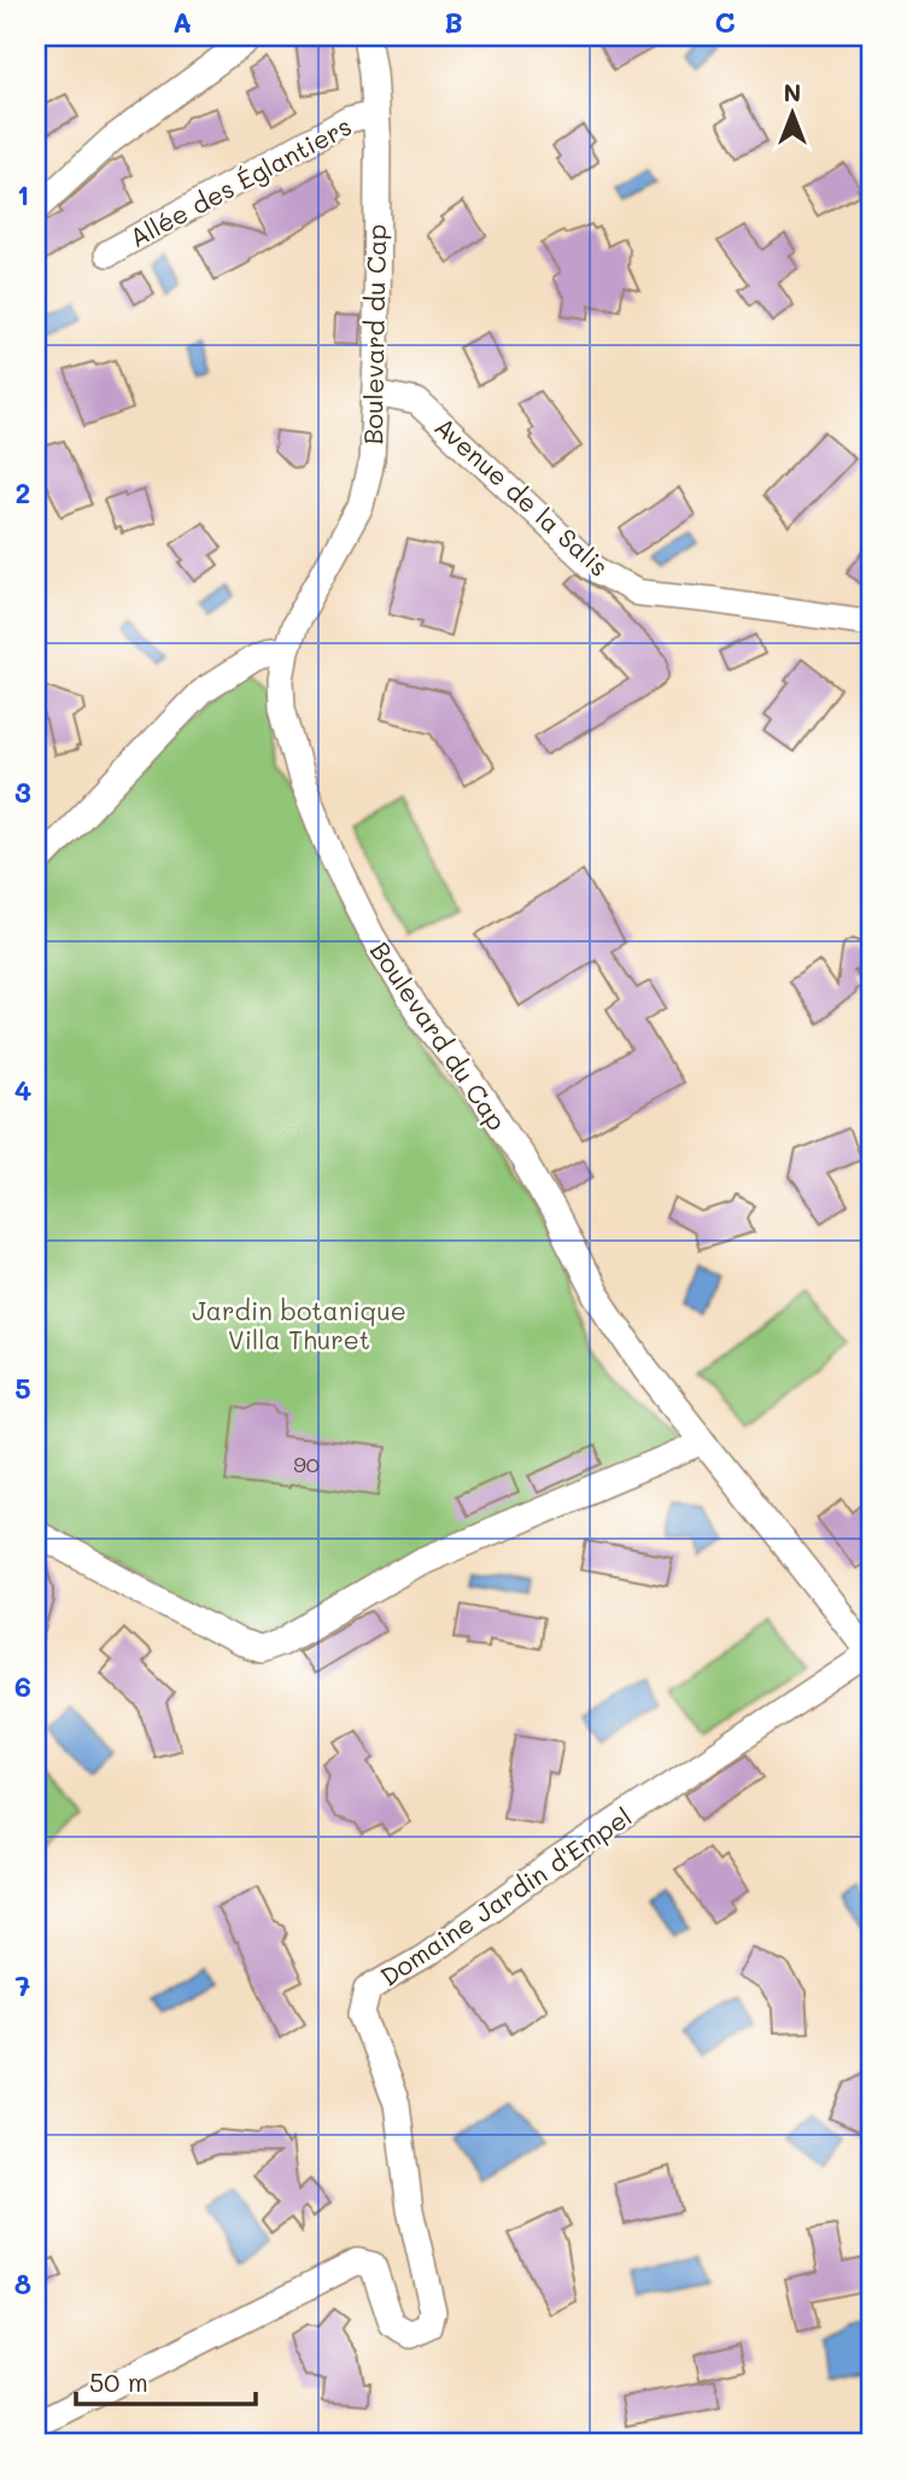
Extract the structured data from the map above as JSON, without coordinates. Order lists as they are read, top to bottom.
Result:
{
  "streets": {
    "street": [
      "Allée des Églantiers",
      "Boulevard du Cap",
      "Avenue de la Salis",
      "Domaine Jardin d'Empel"
    ]
  },
  "crossings": [
    ["Allée des Églantiers", "Boulevard du Cap"],
    ["Boulevard du Cap", "Avenue de la Salis"],
    ["Boulevard du Cap", "Domaine Jardin d'Empel"]
  ],
  "parks": ["Jardin botanique Villa Thuret"],
  "house_numbers": ["90"],
  "scale_bar": "50 m",
  "north": "top",
  "grid": {
    "columns": ["A", "B", "C"],
    "rows": [
      "1",
      "2",
      "3",
      "4",
      "5",
      "6",
      "7",
      "8"
    ]
  }
}
